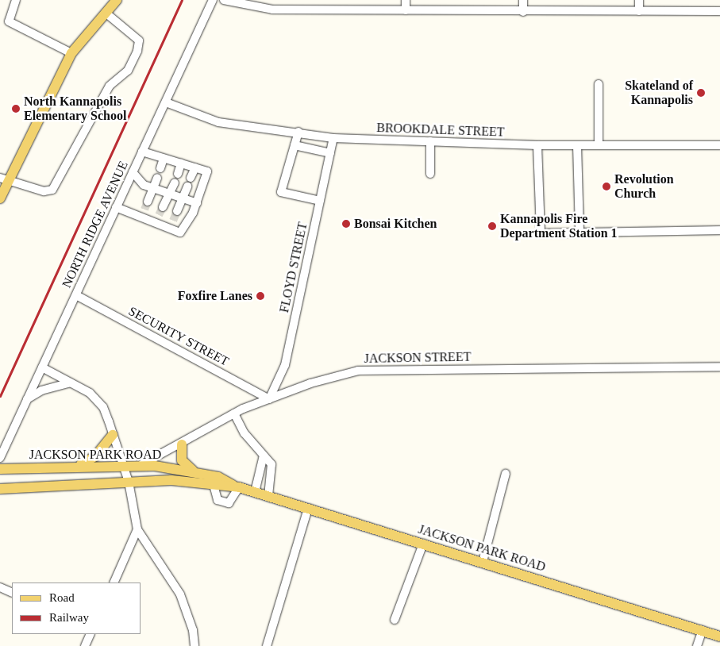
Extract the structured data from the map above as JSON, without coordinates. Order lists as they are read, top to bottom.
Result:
{
  "streets": {
    "main road": ["JACKSON PARK ROAD"],
    "street": [
      "BROOKDALE STREET",
      "NORTH RIDGE AVENUE",
      "FLOYD STREET",
      "SECURITY STREET",
      "JACKSON STREET"
    ]
  },
  "crossings": [
    ["BROOKDALE STREET", "NORTH RIDGE AVENUE"],
    ["BROOKDALE STREET", "FLOYD STREET"],
    ["NORTH RIDGE AVENUE", "SECURITY STREET"],
    ["FLOYD STREET", "SECURITY STREET"],
    ["FLOYD STREET", "JACKSON STREET"],
    ["SECURITY STREET", "JACKSON STREET"],
    ["JACKSON STREET", "JACKSON PARK ROAD"]
  ],
  "places": [
    "Skateland of Kannapolis",
    "North Kannapolis Elementary School",
    "Revolution Church",
    "Bonsai Kitchen",
    "Kannapolis Fire Department Station 1",
    "Foxfire Lanes"
  ],
  "legend": ["Road", "Railway"]
}
